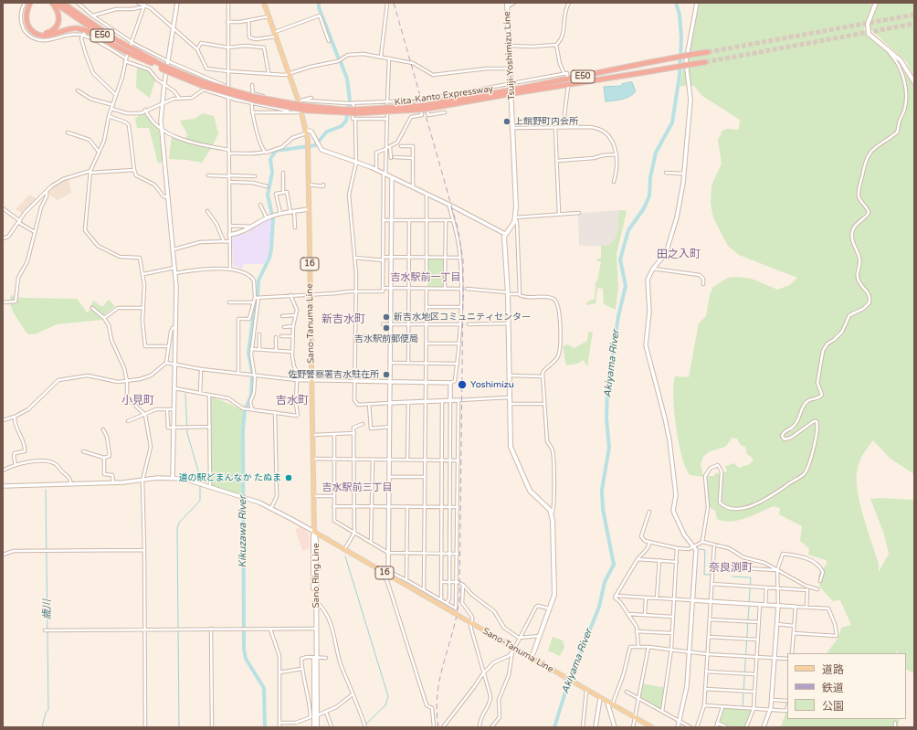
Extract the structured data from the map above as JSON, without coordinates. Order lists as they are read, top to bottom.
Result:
{
  "streets": {
    "highway": ["E50", "Kita-Kanto Expressway"],
    "main road": [
      "Tsuiji-Yoshimizu Line",
      "16",
      "Sano-Tanuma Line",
      "Sano Ring Line"
    ]
  },
  "crossings": [
    ["16", "Sano-Tanuma Line"],
    ["16", "Sano Ring Line"],
    ["Sano-Tanuma Line", "Sano Ring Line"]
  ],
  "districts": [
    "田之入町",
    "吉水駅前一丁目",
    "新吉水町",
    "小見町",
    "吉水町",
    "吉水駅前三丁目",
    "奈良渕町"
  ],
  "water": ["Akiyama River", "Kikuzawa River", "歳川"],
  "places": [
    "上館野町内会所",
    "新吉水地区コミュニティセンター",
    "吉水駅前郵便局",
    "佐野警察署吉水駐在所",
    "Yoshimizu",
    "道の駅どまんなか たぬま"
  ],
  "legend": ["道路", "鉄道", "公園"]
}
